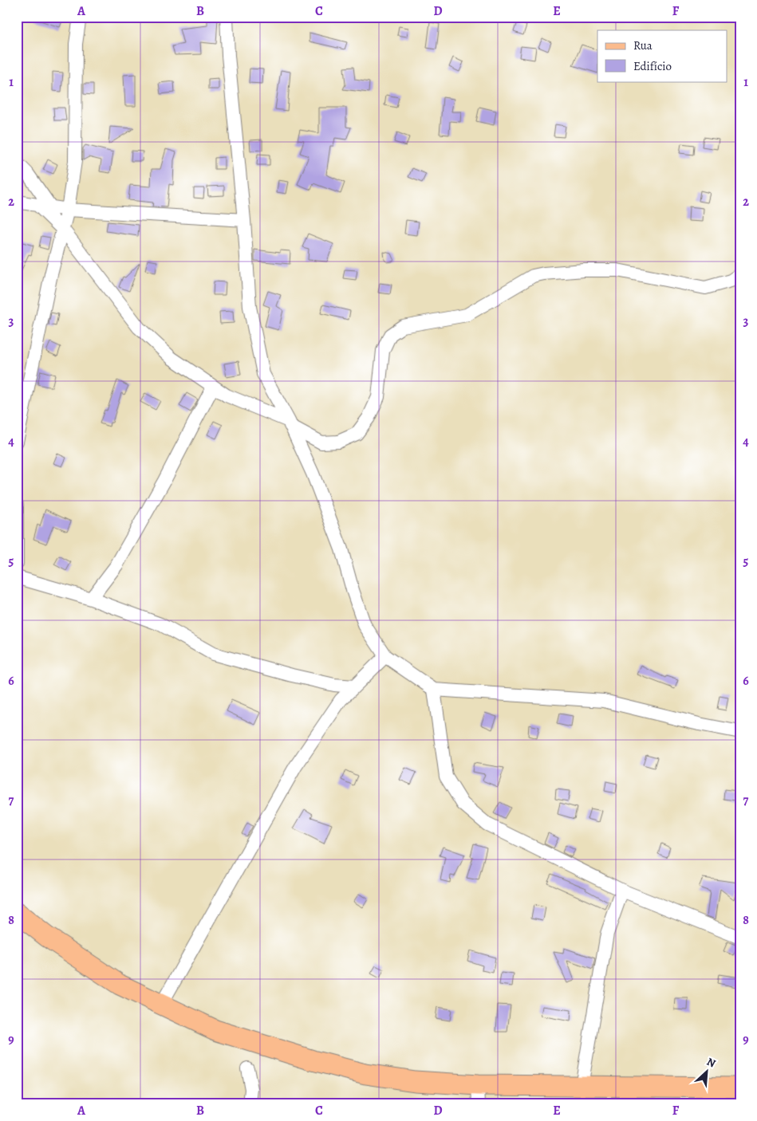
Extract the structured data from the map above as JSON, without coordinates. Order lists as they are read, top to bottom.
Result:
{
  "legend": ["Rua", "Edifício"],
  "north": "top right",
  "grid": {
    "columns": [
      "A",
      "B",
      "C",
      "D",
      "E",
      "F"
    ],
    "rows": [
      "1",
      "2",
      "3",
      "4",
      "5",
      "6",
      "7",
      "8",
      "9"
    ]
  }
}
